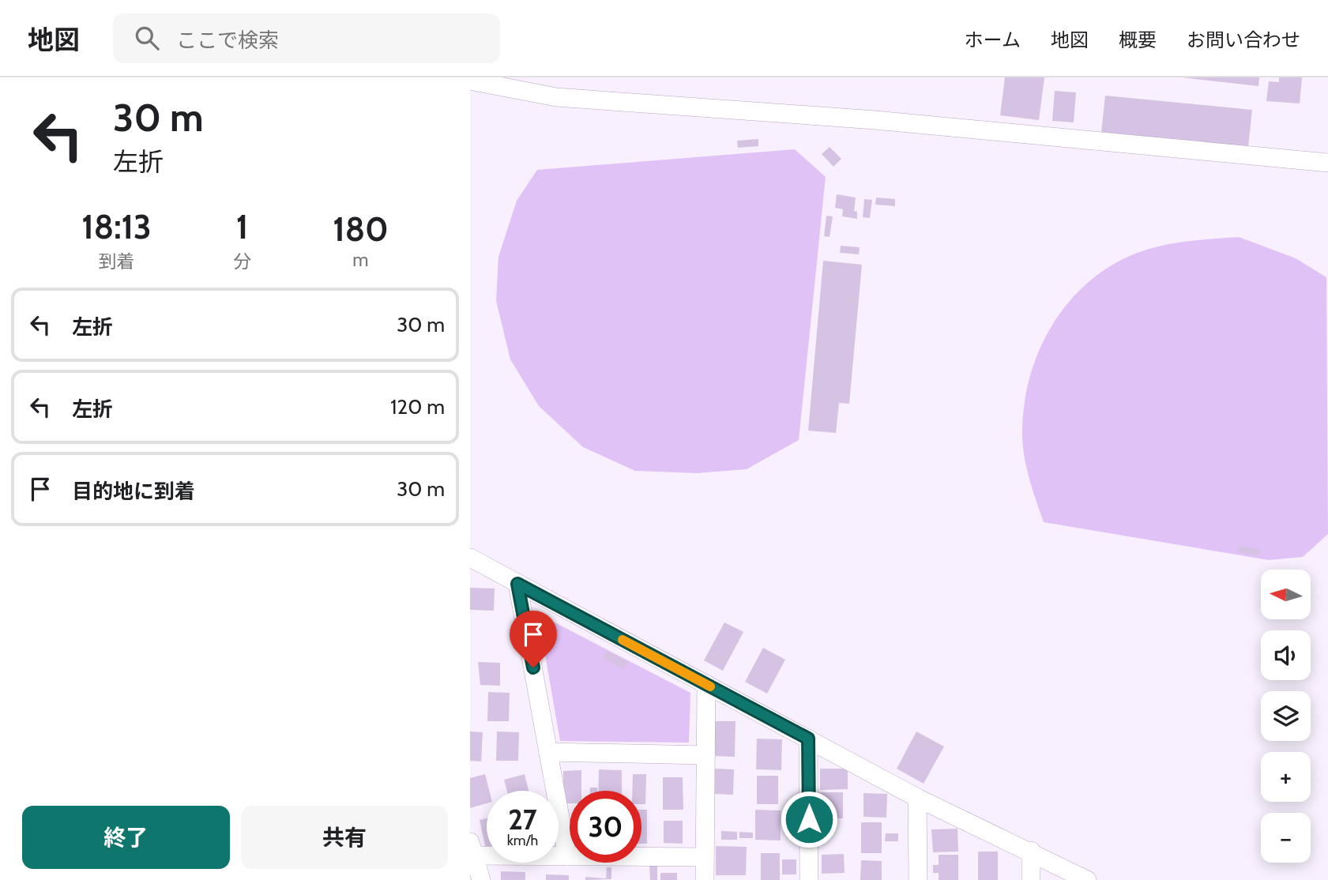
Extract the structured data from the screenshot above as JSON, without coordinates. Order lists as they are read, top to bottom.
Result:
{
  "north": "left",
  "page": {
    "header": "地図",
    "search": "ここで検索",
    "nav": [
      "ホーム",
      "地図",
      "概要",
      "お問い合わせ"
    ],
    "turn": ["30 m", "左折"],
    "eta": [
      "18:13",
      "到着",
      "1",
      "分",
      "180",
      "m"
    ],
    "list": [
      {
        "name": "左折",
        "value": "30 m"
      },
      {
        "name": "左折",
        "value": "120 m"
      },
      {
        "name": "目的地に到着",
        "value": "30 m"
      }
    ],
    "map_buttons": ["+", "−"],
    "speed": "27 km/h",
    "limit": "30",
    "buttons": ["終了", "共有"]
  }
}
